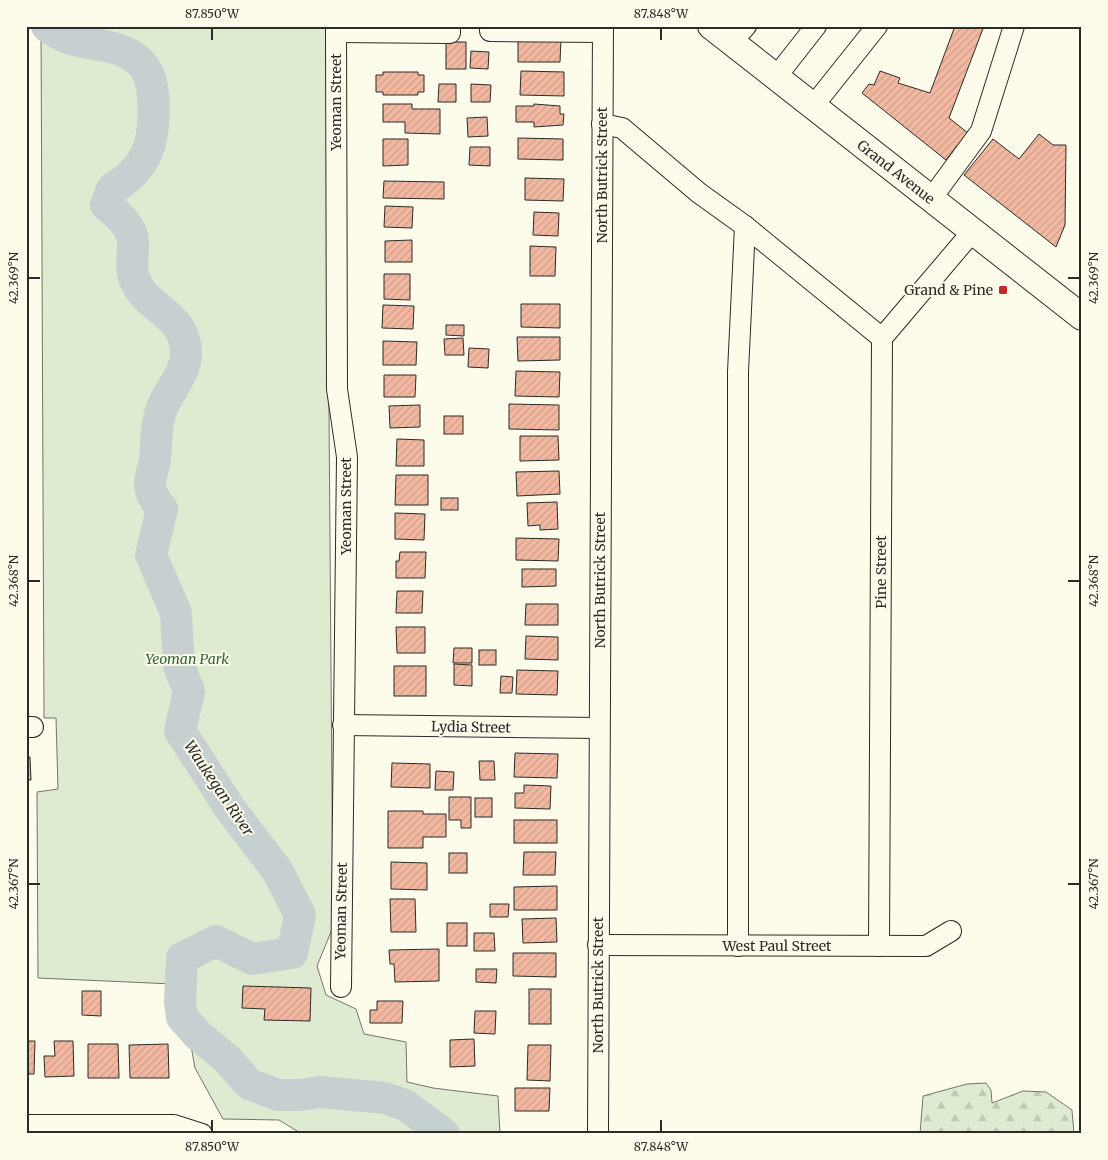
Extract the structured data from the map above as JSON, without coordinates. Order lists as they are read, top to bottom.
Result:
{
  "streets": {
    "main road": ["Grand Avenue"],
    "street": [
      "Yeoman Street",
      "North Butrick Street",
      "Pine Street",
      "Lydia Street",
      "West Paul Street"
    ]
  },
  "crossings": [
    ["Yeoman Street", "Lydia Street"],
    ["North Butrick Street", "Lydia Street"],
    ["North Butrick Street", "West Paul Street"],
    ["Pine Street", "West Paul Street"]
  ],
  "water": ["Waukegan River"],
  "parks": ["Yeoman Park"],
  "places": {
    "transit": ["Grand & Pine"]
  },
  "coordinates": [
    "87.850°W",
    "87.848°W",
    "42.369°N",
    "42.368°N",
    "42.367°N"
  ]
}
